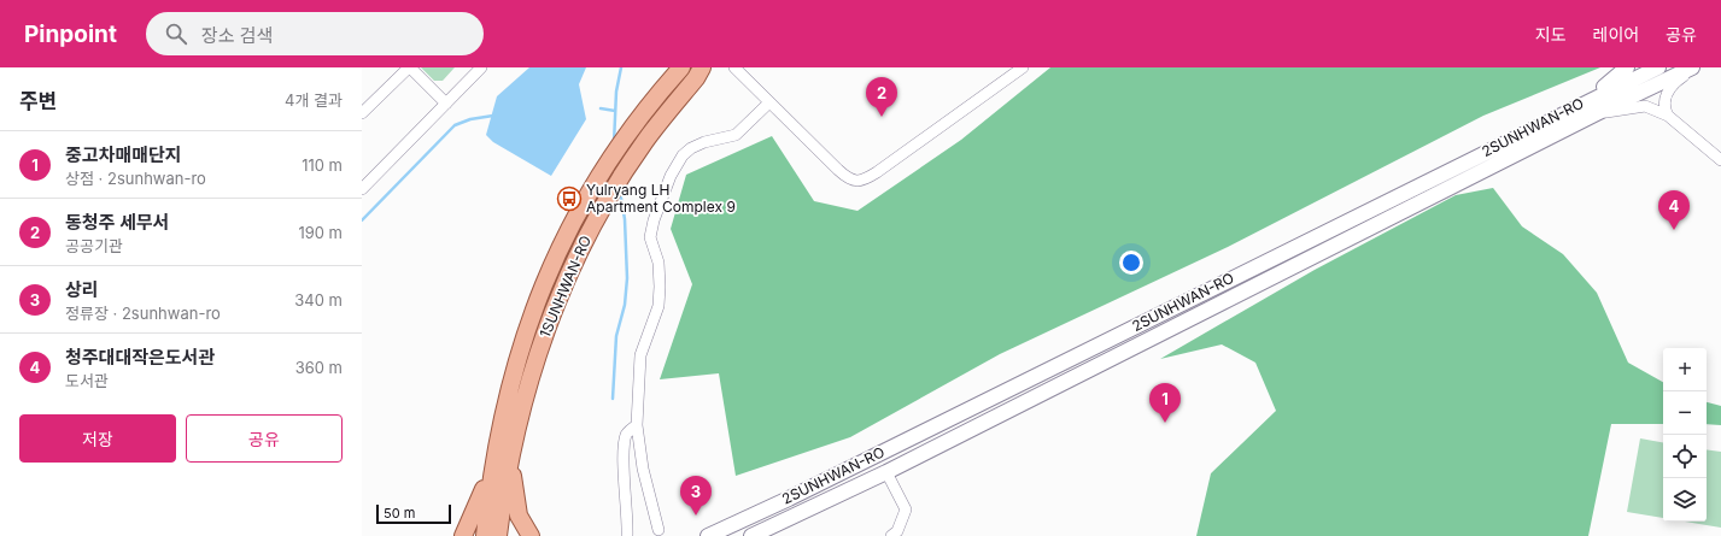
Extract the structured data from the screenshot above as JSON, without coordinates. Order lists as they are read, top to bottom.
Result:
{
  "streets": {
    "main road": ["1SUNHWAN-RO"],
    "street": ["2SUNHWAN-RO"]
  },
  "places": {
    "bus stop": ["Yulryang LH Apartment Complex 9"]
  },
  "scale_bar": "50 m",
  "page": {
    "header": "Pinpoint",
    "search": "장소 검색",
    "nav": ["지도", "레이어", "공유"],
    "heading": ["주변", "4개 결과"],
    "pins": [
      "2",
      "4",
      "1",
      "3"
    ],
    "list": [
      {
        "mark": "1",
        "name": "중고차매매단지",
        "note": "상점 · 2sunhwan-ro",
        "value": "110 m"
      },
      {
        "mark": "2",
        "name": "동청주 세무서",
        "note": "공공기관",
        "value": "190 m"
      },
      {
        "mark": "3",
        "name": "상리",
        "note": "정류장 · 2sunhwan-ro",
        "value": "340 m"
      },
      {
        "mark": "4",
        "name": "청주대대작은도서관",
        "note": "도서관",
        "value": "360 m"
      }
    ],
    "map_buttons": ["+", "−"],
    "buttons": ["저장", "공유"],
    "scale": "50 m"
  }
}
